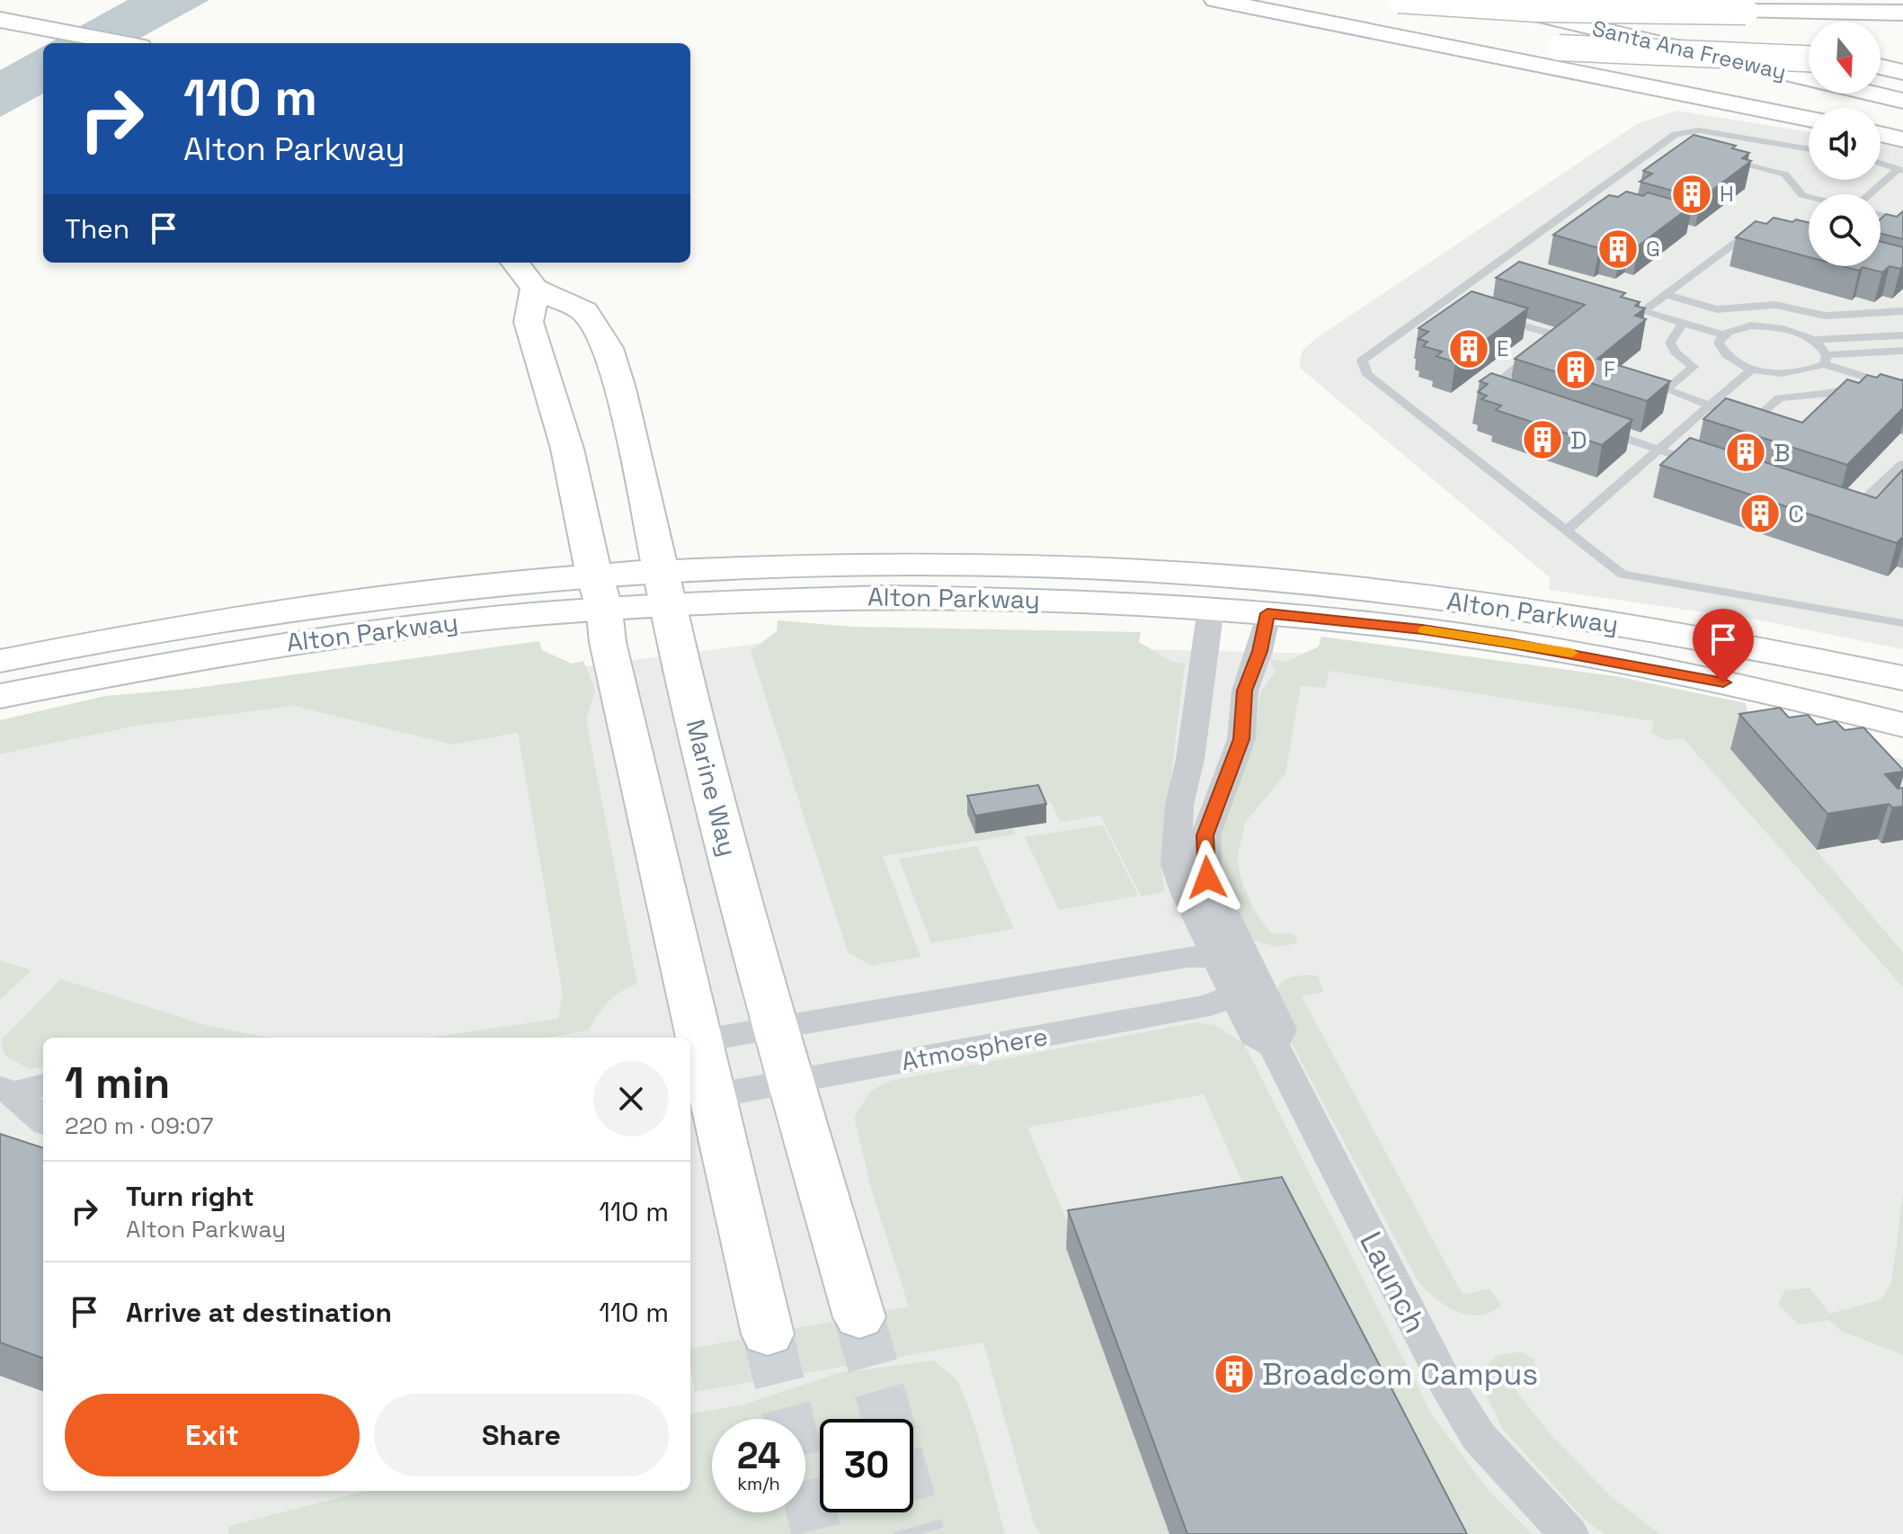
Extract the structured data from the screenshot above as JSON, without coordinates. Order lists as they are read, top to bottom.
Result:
{
  "streets": {
    "main road": ["Santa Ana Freeway", "Alton Parkway", "Marine Way"],
    "street": ["Atmosphere", "Launch"]
  },
  "crossings": [
    ["Alton Parkway", "Marine Way"],
    ["Alton Parkway", "Launch"],
    ["Marine Way", "Atmosphere"],
    ["Atmosphere", "Launch"]
  ],
  "places": {
    "building": [
      "H",
      "G",
      "E",
      "F",
      "D",
      "B",
      "C",
      "Broadcom Campus"
    ]
  },
  "north": "bottom",
  "page": {
    "turn": ["110 m", "Alton Parkway"],
    "then": "Then",
    "heading": ["1 min", "220 m · 09:07"],
    "list": [
      {
        "name": "Turn right",
        "note": "Alton Parkway",
        "value": "110 m"
      },
      {
        "name": "Arrive at destination",
        "value": "110 m"
      }
    ],
    "buttons": ["Exit", "Share"],
    "speed": "24 km/h",
    "limit": "30"
  }
}
